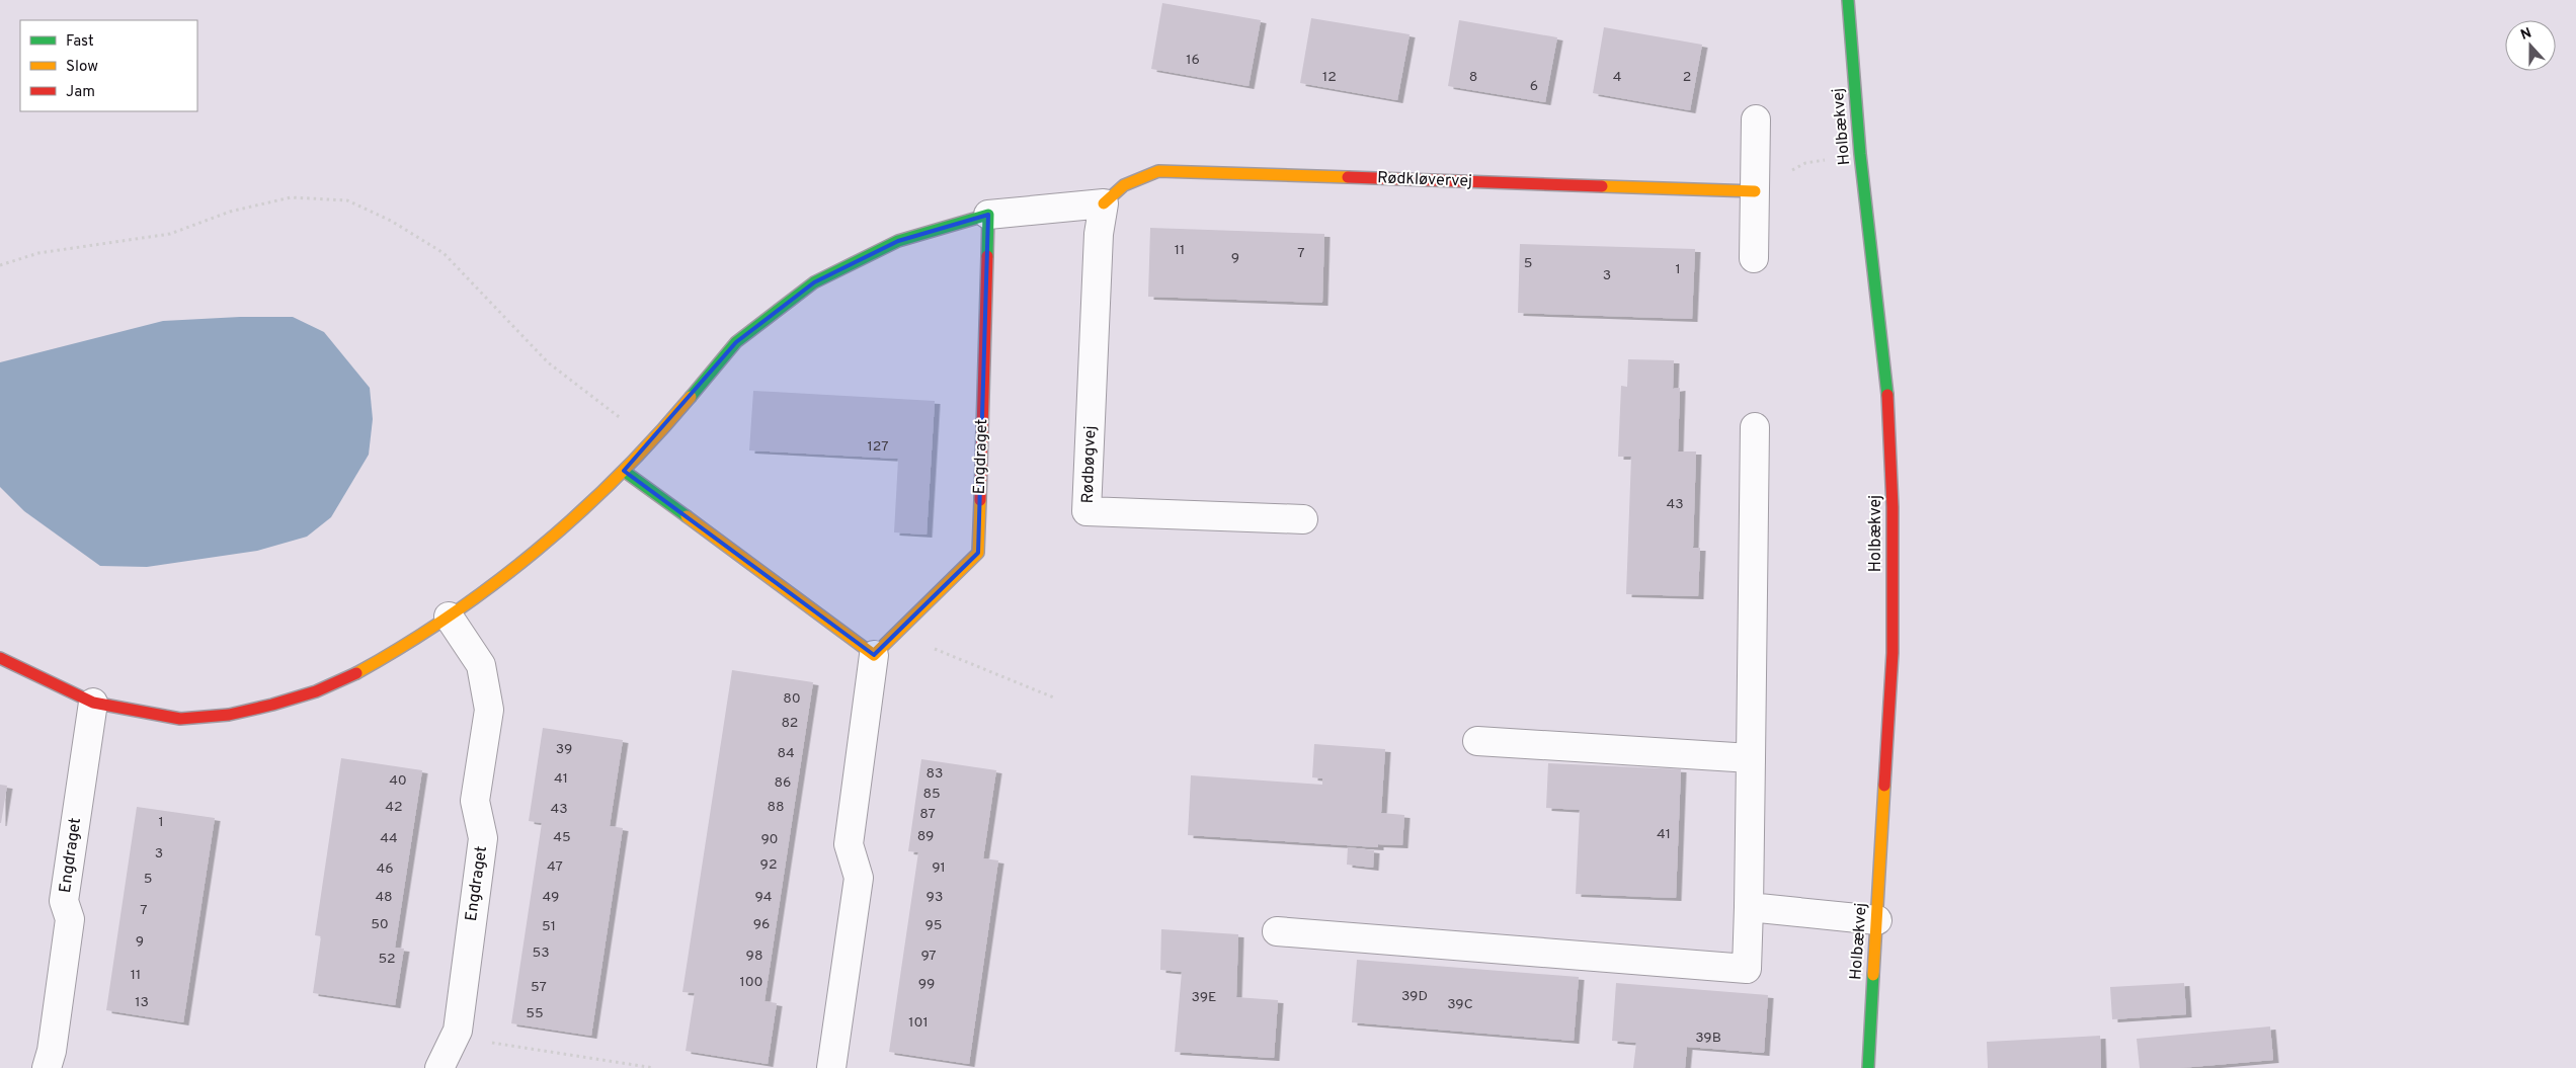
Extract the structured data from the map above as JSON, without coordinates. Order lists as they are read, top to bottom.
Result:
{
  "streets": {
    "street": [
      "Holbækvej",
      "Rødkløvervej",
      "Engdraget",
      "Rødbøgvej"
    ]
  },
  "crossings": [
    ["Rødkløvervej", "Rødbøgvej"]
  ],
  "house_numbers": [
    "16",
    "12",
    "8",
    "4",
    "2",
    "6",
    "11",
    "7",
    "9",
    "5",
    "1",
    "3",
    "127",
    "43",
    "80",
    "82",
    "39",
    "84",
    "83",
    "41",
    "40",
    "86",
    "85",
    "42",
    "88",
    "43",
    "87",
    "1",
    "41",
    "89",
    "45",
    "44",
    "90",
    "3",
    "92",
    "47",
    "91",
    "46",
    "5",
    "48",
    "49",
    "94",
    "93",
    "7",
    "50",
    "96",
    "95",
    "51",
    "9",
    "53",
    "98",
    "97",
    "52",
    "11",
    "100",
    "99",
    "57",
    "39D",
    "39E",
    "13",
    "39C",
    "55",
    "101",
    "39B"
  ],
  "legend": ["Fast", "Slow", "Jam"],
  "north": "top"
}
